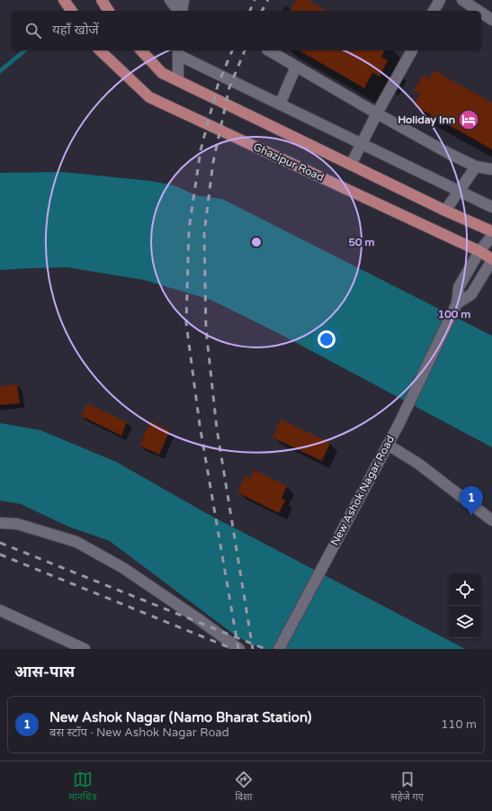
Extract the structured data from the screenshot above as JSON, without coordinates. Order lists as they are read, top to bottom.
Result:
{
  "streets": {
    "main road": ["Ghazipur Road"],
    "street": ["New Ashok Nagar Road"]
  },
  "places": {
    "hotel": ["Holiday Inn"]
  },
  "page": {
    "search": "यहाँ खोजें",
    "pins": "1",
    "heading": "आस-पास",
    "list": [
      {
        "mark": "1",
        "name": "New Ashok Nagar (Namo Bharat Station)",
        "note": "बस स्टॉप · New Ashok Nagar Road",
        "value": "110 m"
      }
    ],
    "nav": ["मानचित्र", "दिशा", "सहेजे गए"]
  },
  "rings": ["50 m", "100 m"]
}
